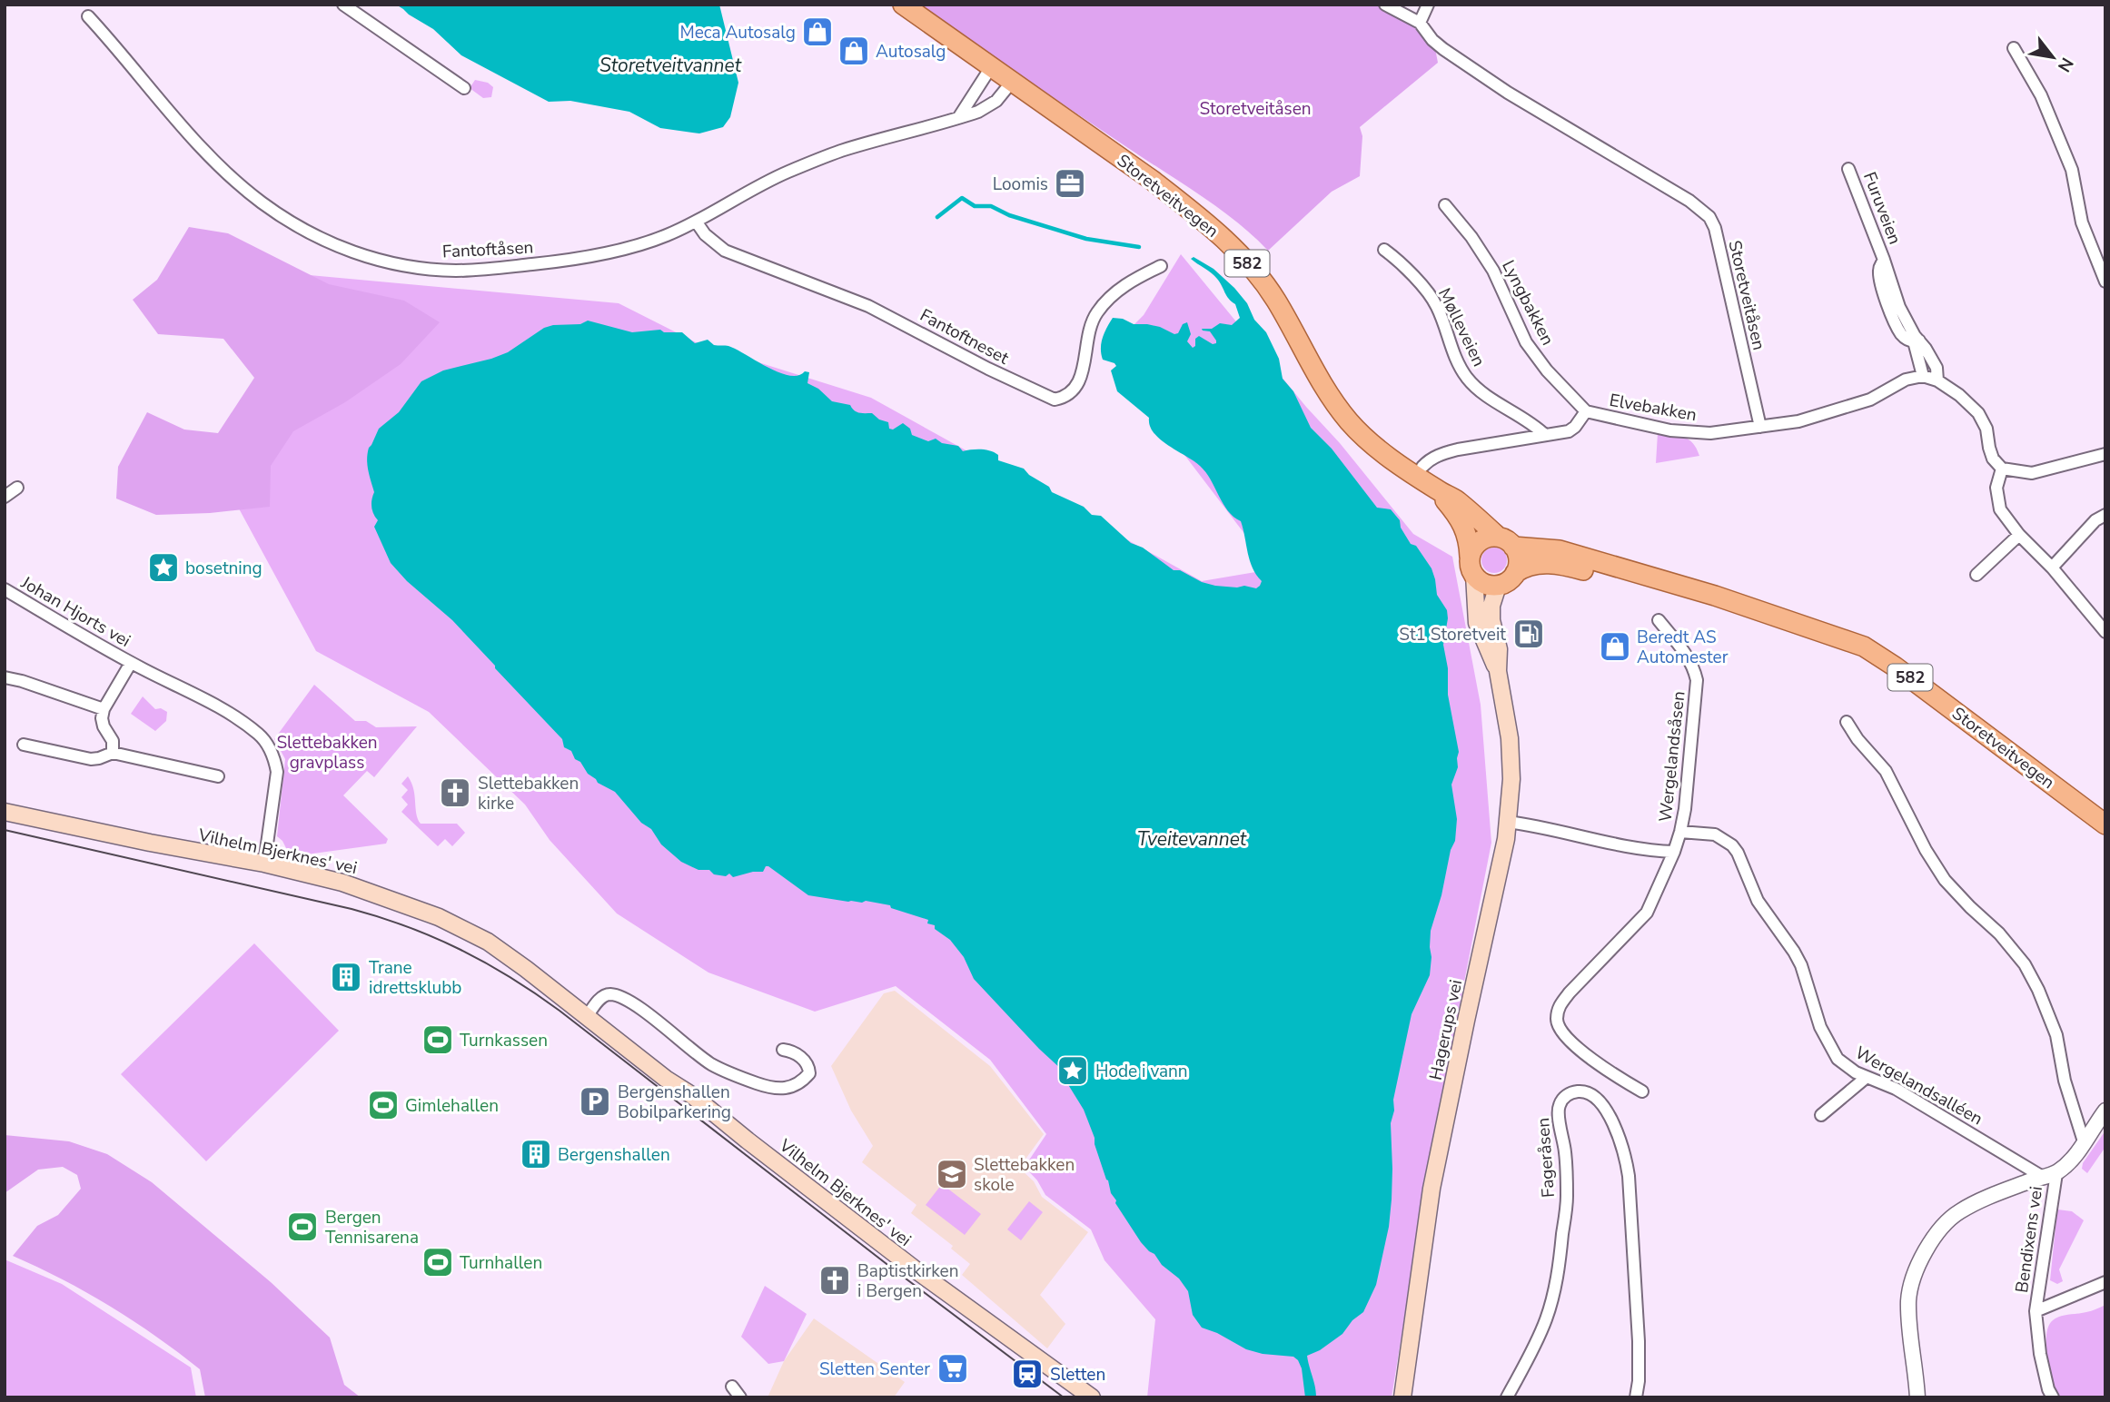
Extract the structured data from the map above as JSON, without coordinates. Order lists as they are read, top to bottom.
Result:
{
  "streets": {
    "main road": [
      "Storetveitvegen",
      "582",
      "Vilhelm Bjerknes' vei",
      "Hagerups vei"
    ],
    "street": [
      "Furuveien",
      "Fantoftåsen",
      "Storetveitåsen",
      "Lyngbakken",
      "Mølleveien",
      "Fantoftneset",
      "Elvebakken",
      "Johan Hjorts vei",
      "Wergelandsåsen",
      "Wergelandsalléen",
      "Fageråsen",
      "Bendixens vei"
    ]
  },
  "crossings": [
    ["Storetveitvegen", "Fantoftåsen"],
    ["Storetveitvegen", "582"],
    ["Storetveitvegen", "Hagerups vei"],
    ["Fantoftåsen", "Fantoftneset"],
    ["582", "Hagerups vei"],
    ["Storetveitåsen", "Elvebakken"],
    ["Lyngbakken", "Elvebakken"],
    ["Mølleveien", "Elvebakken"],
    ["Johan Hjorts vei", "Vilhelm Bjerknes' vei"],
    ["Wergelandsåsen", "Wergelandsalléen"],
    ["Wergelandsalléen", "Bendixens vei"]
  ],
  "water": ["Storetveitvannet", "Tveitevannet"],
  "parks": ["Storetveitåsen", "Slettebakken gravplass"],
  "places": {
    "shop": ["Meca Autosalg", "Autosalg", "Beredt AS Automester"],
    "office": ["Loomis"],
    "place": ["bosetning", "Hode i vann"],
    "fuel station": ["St1 Storetveit"],
    "church": ["Slettebakken kirke", "Baptistkirken i Bergen"],
    "building": ["Trane idrettsklubb", "Bergenshallen"],
    "sports": [
      "Turnkassen",
      "Gimlehallen",
      "Bergen Tennisarena",
      "Turnhallen"
    ],
    "parking": ["Bergenshallen Bobilparkering"],
    "school or university": ["Slettebakken skole"],
    "supermarket": ["Sletten Senter"],
    "station": ["Sletten"]
  },
  "north": "bottom right"
}
